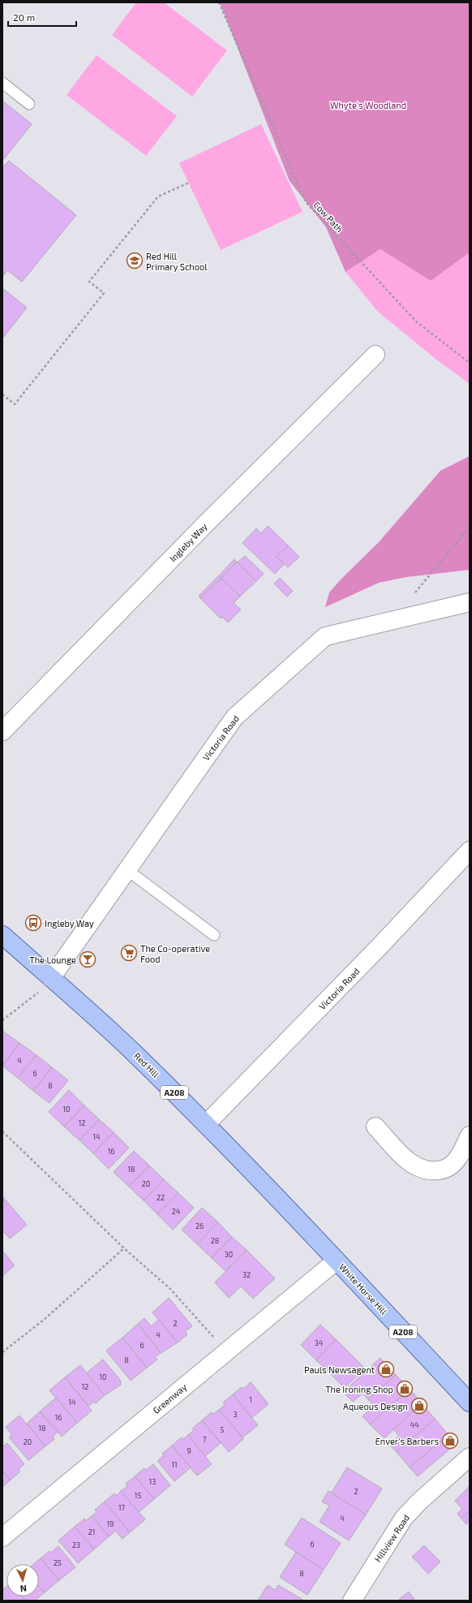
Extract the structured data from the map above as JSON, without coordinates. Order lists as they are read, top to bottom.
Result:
{
  "streets": {
    "main road": ["Red Hill", "A208", "White Horse Hill"],
    "street": [
      "Ingleby Way",
      "Victoria Road",
      "Greenway",
      "Hillview Road"
    ],
    "path": ["Cow Path"]
  },
  "crossings": [
    ["Victoria Road", "Red Hill"],
    ["Red Hill", "White Horse Hill"],
    ["Red Hill", "Greenway"],
    ["White Horse Hill", "Greenway"]
  ],
  "parks": ["Whyte's Woodland"],
  "places": {
    "school or university": ["Red Hill Primary School"],
    "bus stop": ["Ingleby Way"],
    "supermarket": ["The Co-operative Food"],
    "bar": ["The Lounge"],
    "shop": [
      "Pauls Newsagent",
      "The Ironing Shop",
      "Aqueous Design",
      "Enver's Barbers"
    ]
  },
  "house_numbers": [
    "4",
    "6",
    "8",
    "10",
    "12",
    "14",
    "16",
    "18",
    "20",
    "22",
    "24",
    "26",
    "28",
    "30",
    "32",
    "2",
    "4",
    "34",
    "6",
    "8",
    "10",
    "12",
    "1",
    "14",
    "3",
    "16",
    "44",
    "18",
    "5",
    "7",
    "20",
    "9",
    "11",
    "13",
    "2",
    "15",
    "17",
    "4",
    "19",
    "21",
    "6",
    "23",
    "25",
    "8"
  ],
  "scale_bar": "20 m",
  "north": "bottom"
}
